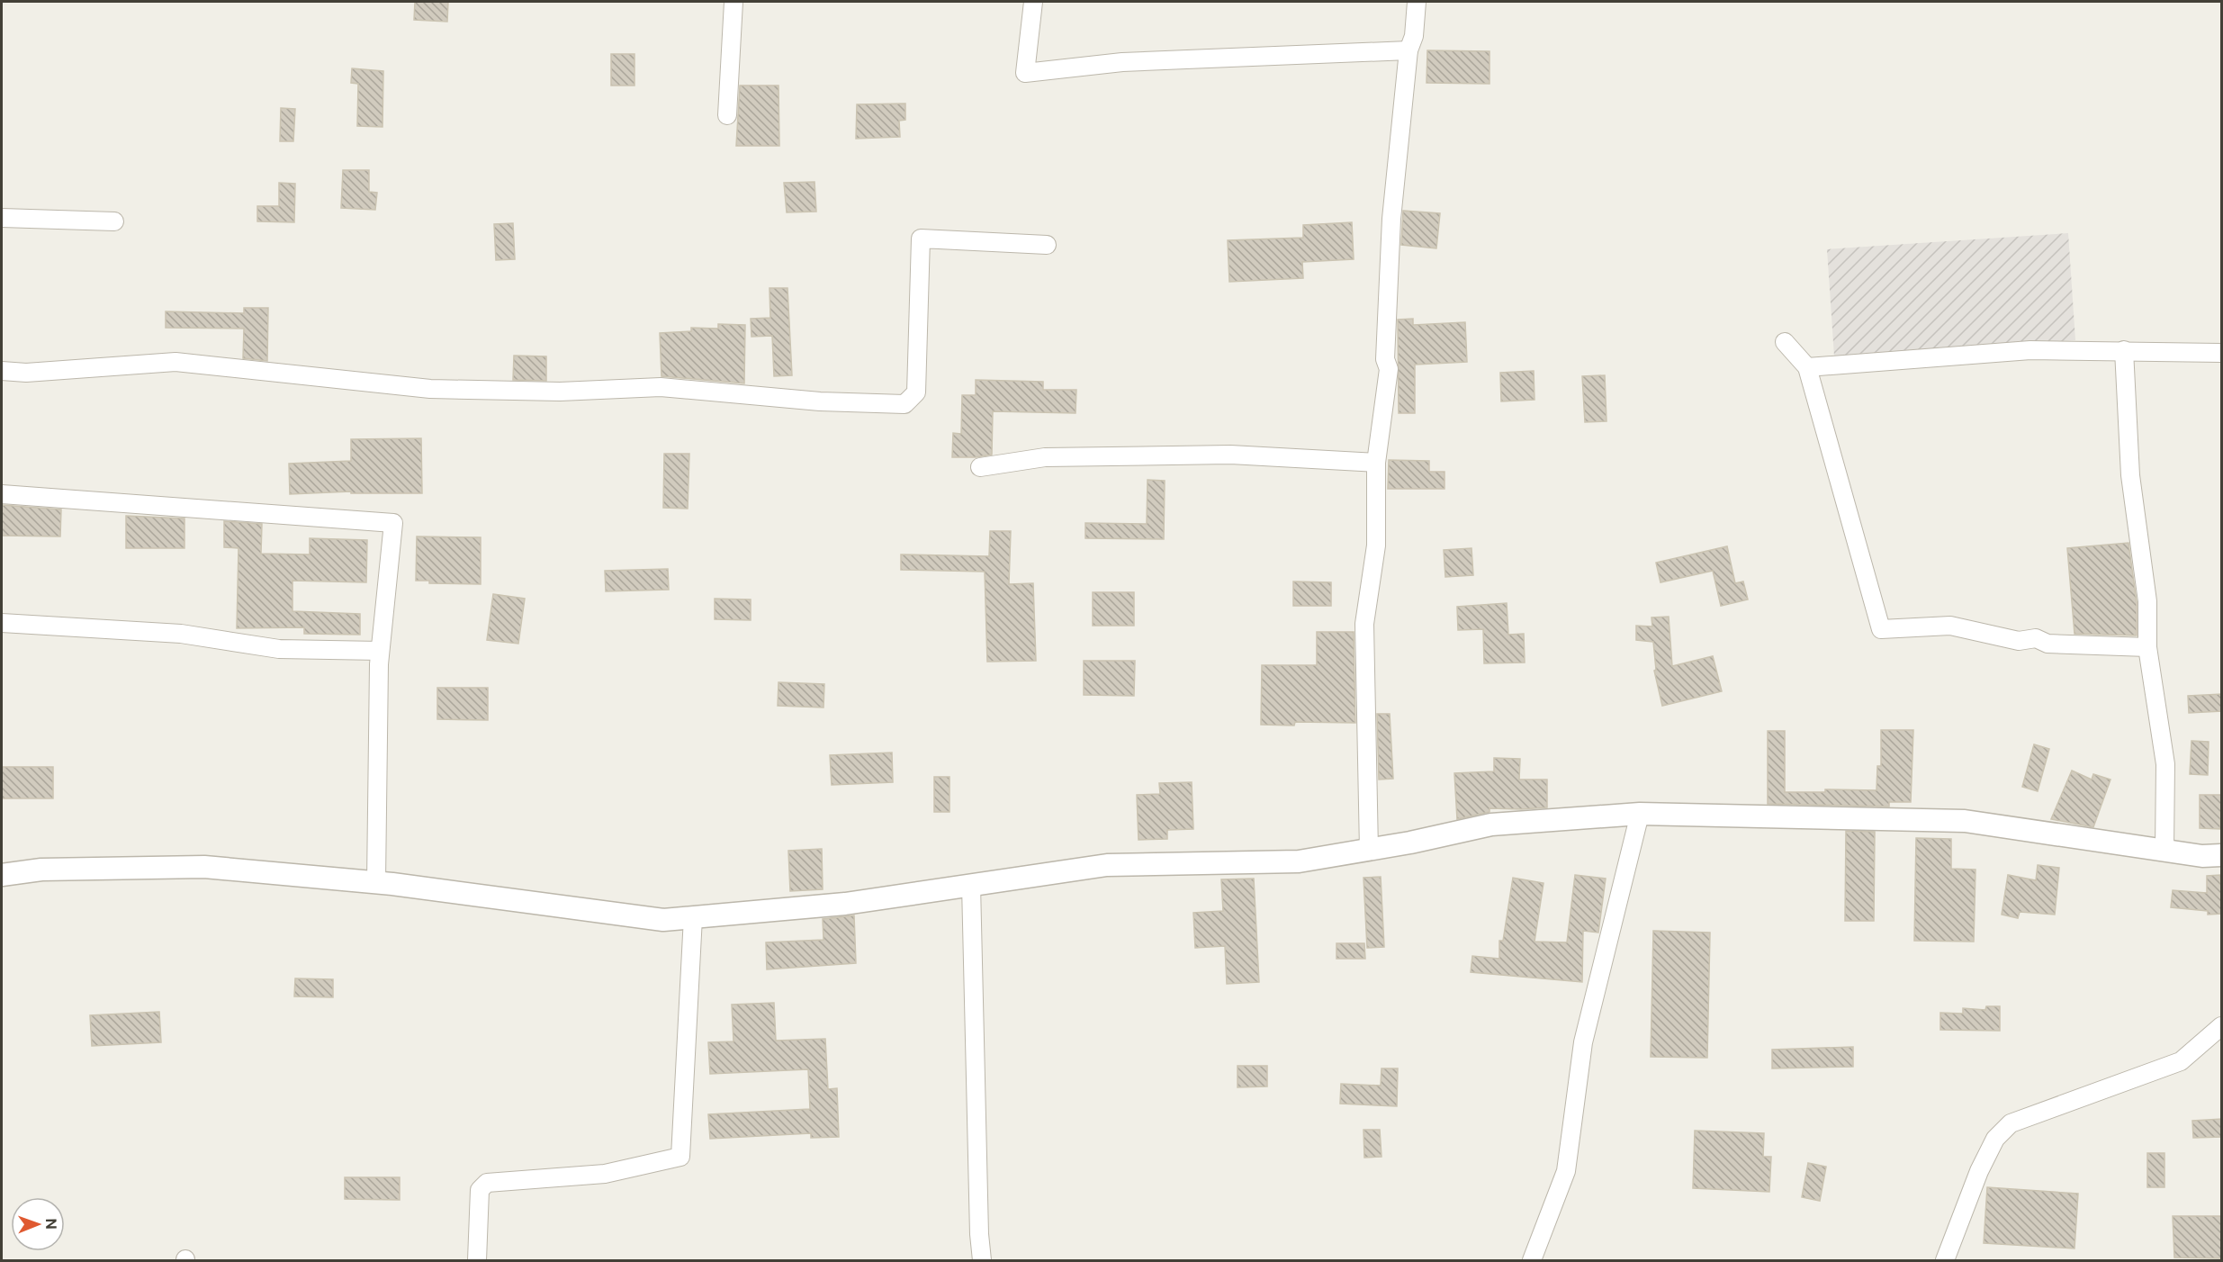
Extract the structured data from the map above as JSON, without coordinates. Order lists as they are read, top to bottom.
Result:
{
  "north": "right"
}
